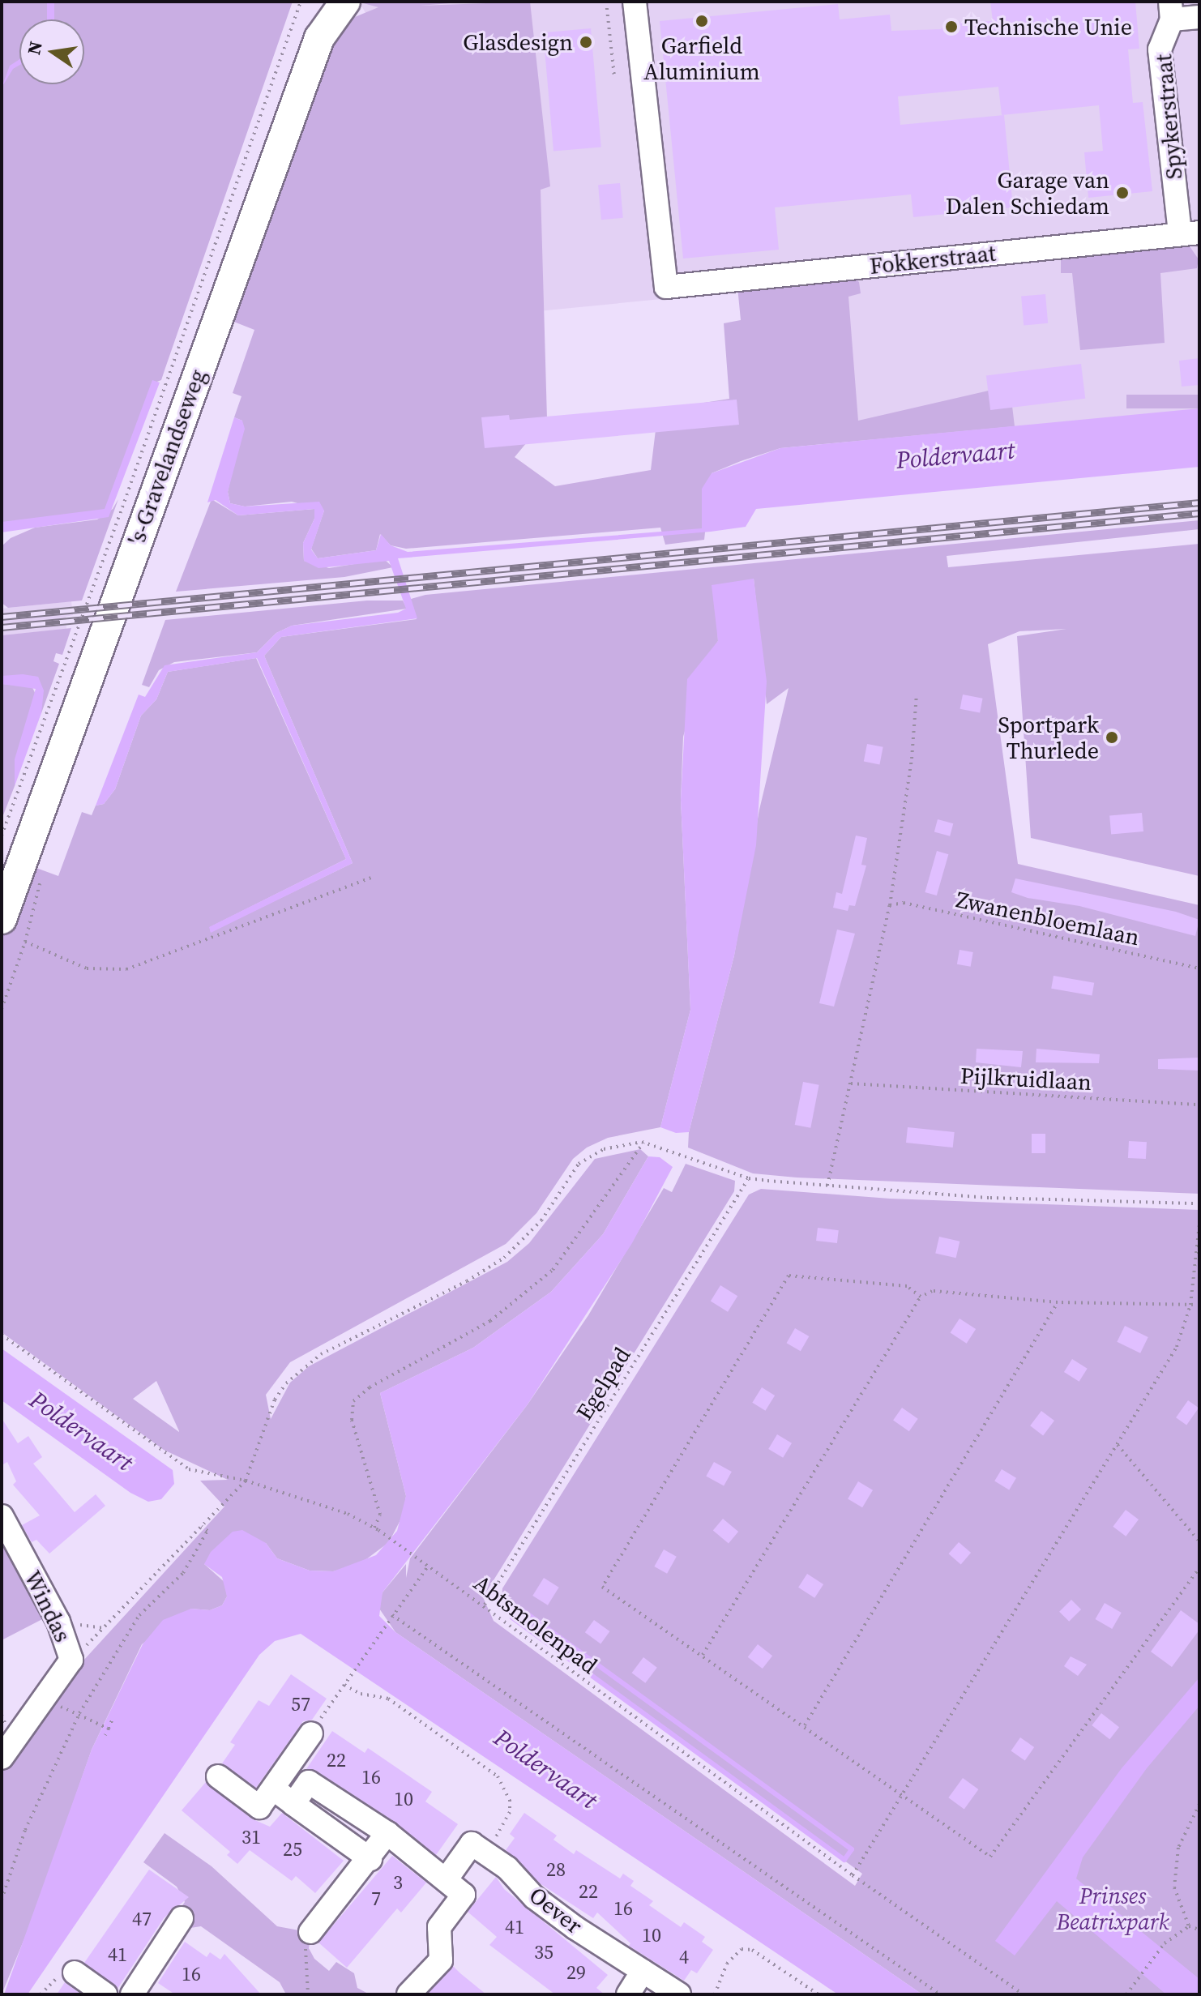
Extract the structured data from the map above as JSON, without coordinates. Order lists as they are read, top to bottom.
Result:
{
  "streets": {
    "main road": ["'s-Gravelandseweg"],
    "street": [
      "Spykerstraat",
      "Fokkerstraat",
      "Windas",
      "Oever"
    ],
    "path": [
      "Zwanenbloemlaan",
      "Pijlkruidlaan",
      "Egelpad",
      "Abtsmolenpad"
    ]
  },
  "crossings": [
    ["Spykerstraat", "Fokkerstraat"],
    ["Egelpad", "Abtsmolenpad"]
  ],
  "water": ["Poldervaart"],
  "parks": ["Prinses Beatrixpark"],
  "places": [
    "Garfield Aluminium",
    "Technische Unie",
    "Glasdesign",
    "Garage van Dalen Schiedam",
    "Sportpark Thurlede"
  ],
  "house_numbers": [
    "57",
    "22",
    "16",
    "10",
    "31",
    "25",
    "28",
    "3",
    "22",
    "7",
    "16",
    "47",
    "41",
    "10",
    "35",
    "41",
    "4",
    "29",
    "16"
  ],
  "north": "left"
}
